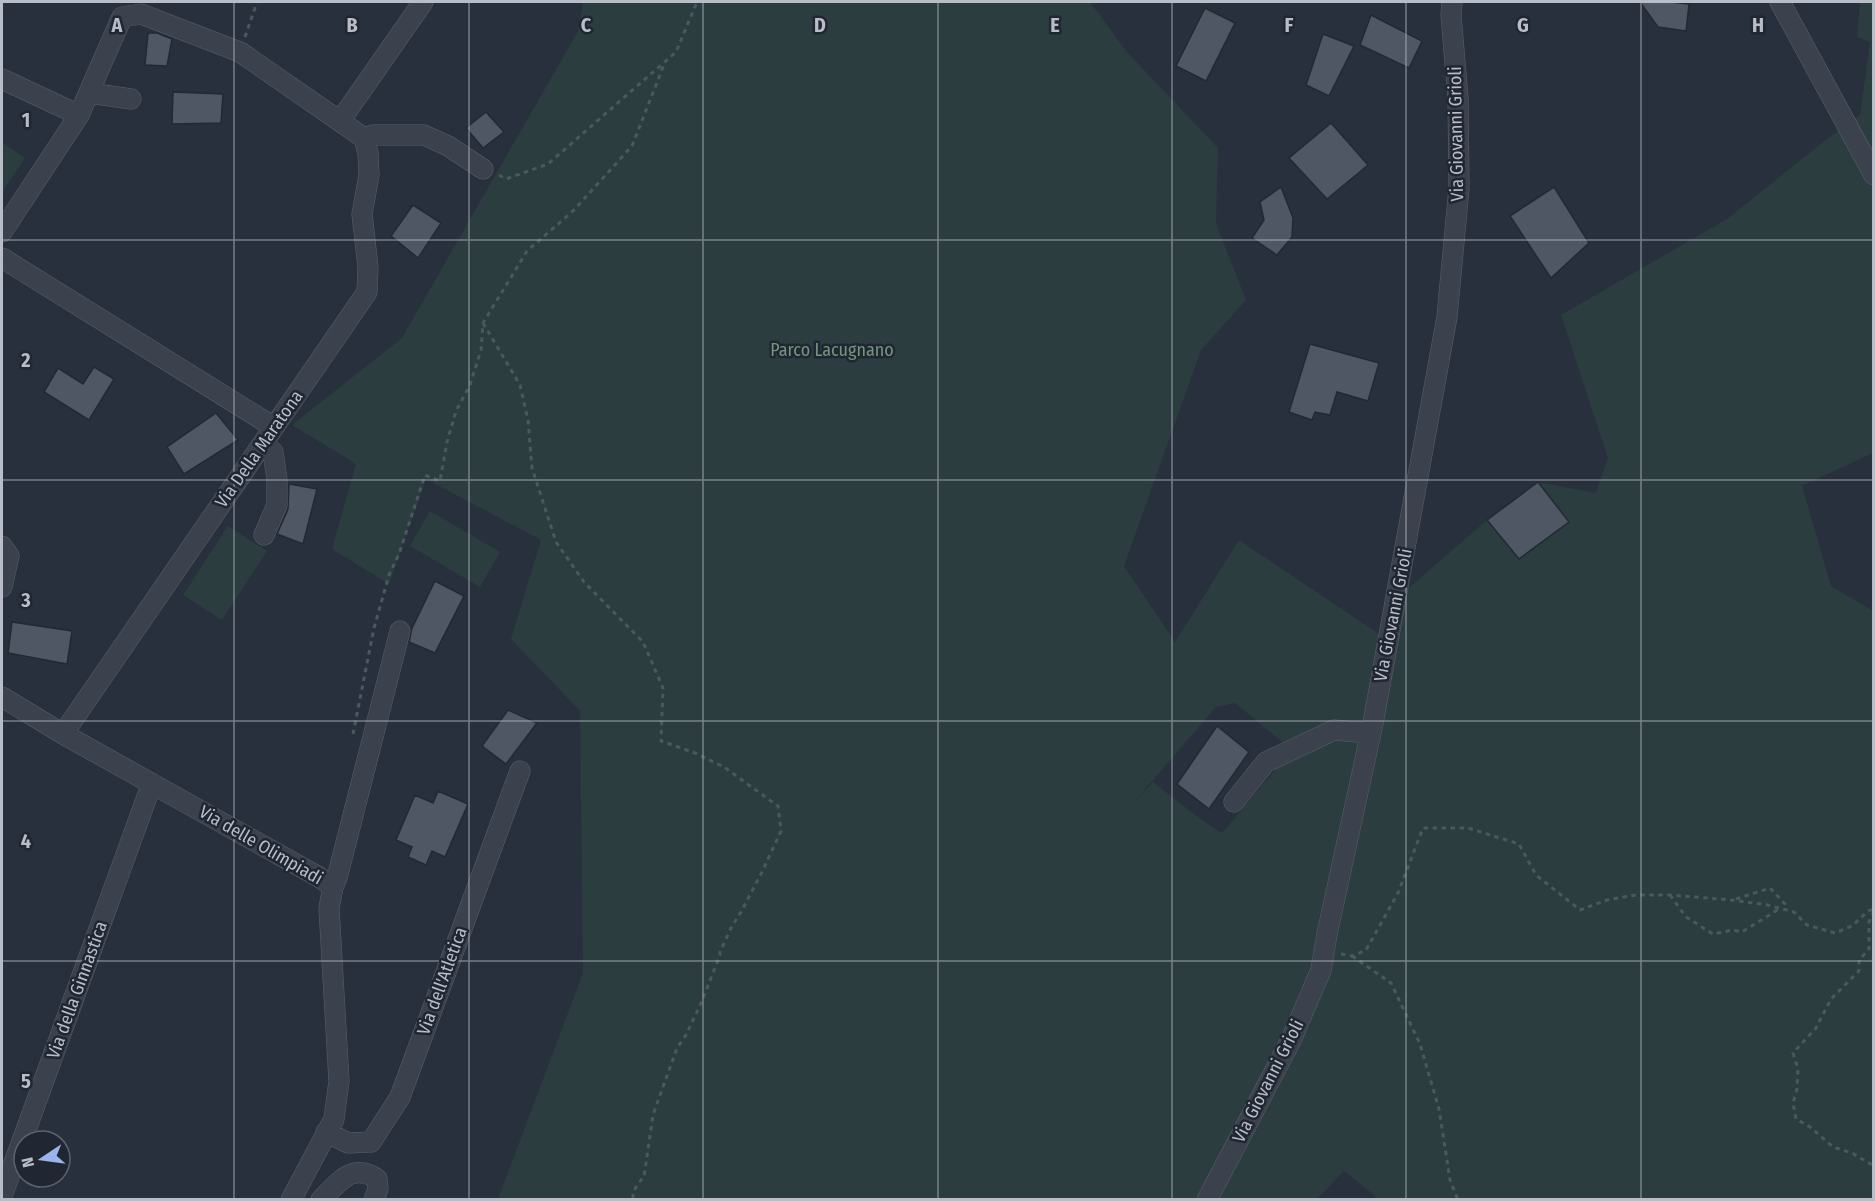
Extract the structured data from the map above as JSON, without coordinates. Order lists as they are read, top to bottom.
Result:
{
  "streets": {
    "street": [
      "Via Giovanni Grioli",
      "Via Della Maratona",
      "Via delle Olimpiadi",
      "Via dell'Atletica",
      "Via della Ginnastica"
    ]
  },
  "crossings": [
    ["Via Della Maratona", "Via delle Olimpiadi"],
    ["Via delle Olimpiadi", "Via dell'Atletica"],
    ["Via delle Olimpiadi", "Via della Ginnastica"]
  ],
  "parks": ["Parco Lacugnano"],
  "north": "left",
  "grid": {
    "columns": [
      "A",
      "B",
      "C",
      "D",
      "E",
      "F",
      "G",
      "H"
    ],
    "rows": [
      "1",
      "2",
      "3",
      "4",
      "5"
    ]
  }
}
